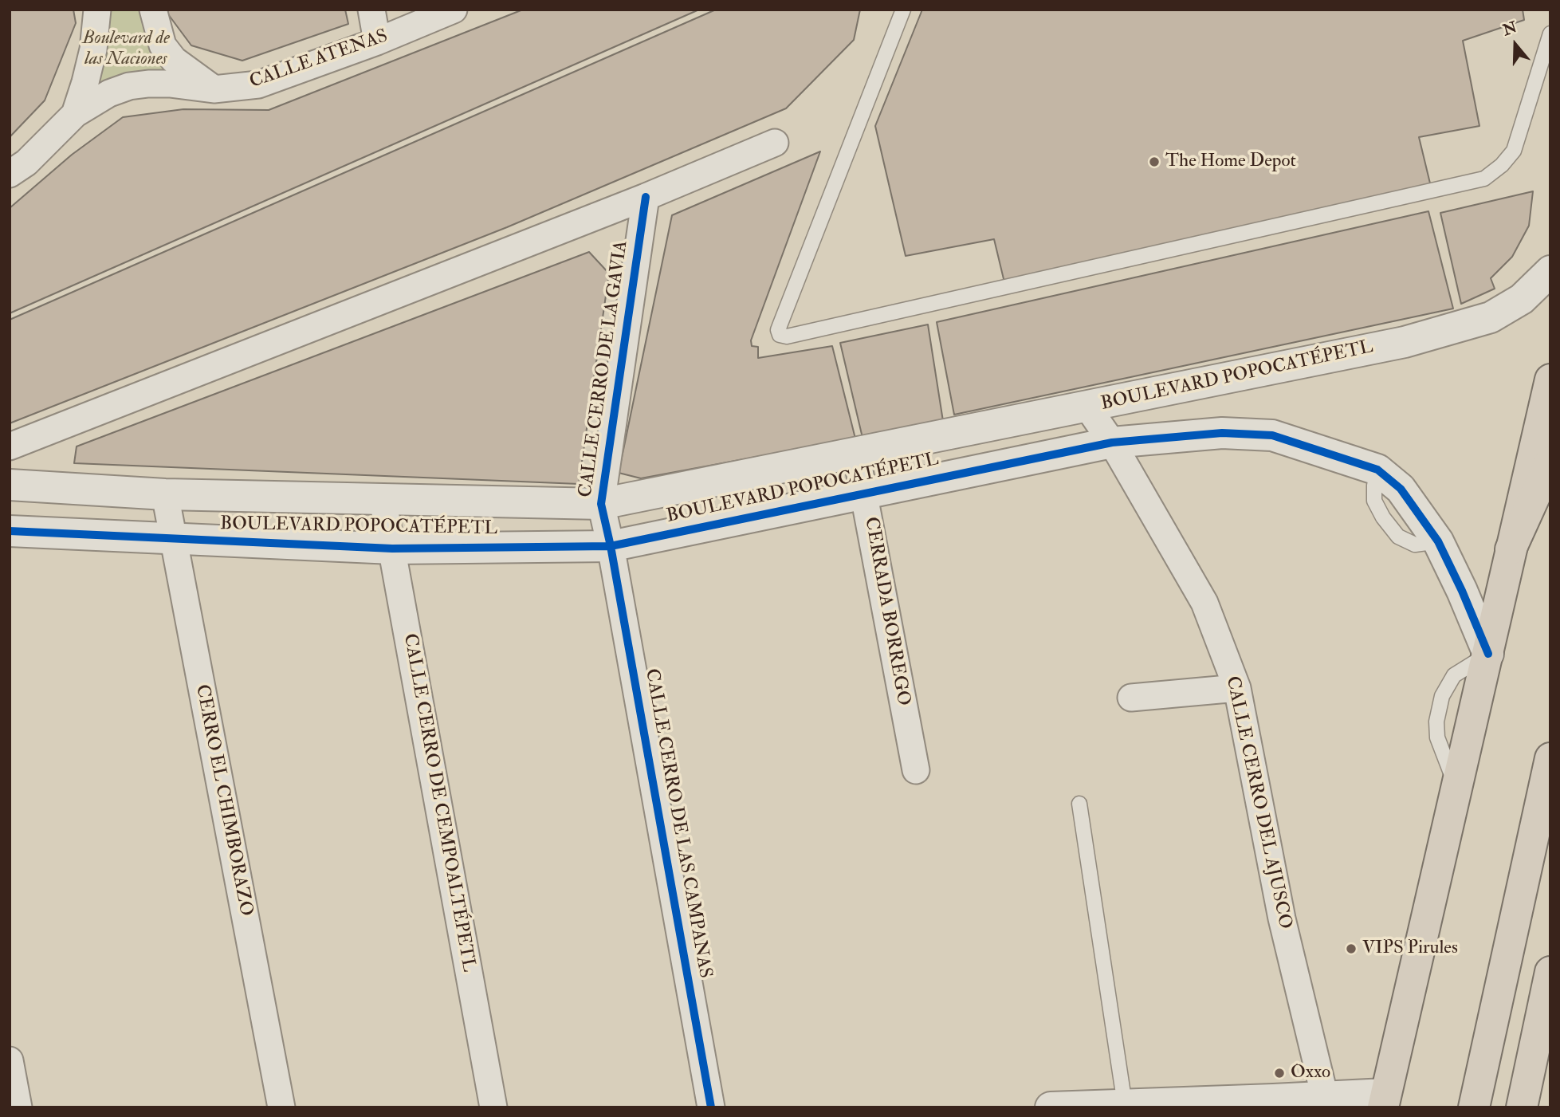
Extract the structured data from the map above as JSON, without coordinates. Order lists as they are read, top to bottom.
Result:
{
  "streets": {
    "street": [
      "CALLE ATENAS",
      "CALLE CERRO DE LA GAVIA",
      "BOULEVARD POPOCATÉPETL",
      "CERRADA BORREGO",
      "CERRO EL CHIMBORAZO",
      "CALLE CERRO DE CEMPOALTÉPETL",
      "CALLE CERRO DEL AJUSCO",
      "CALLE CERRO DE LAS CAMPANAS"
    ]
  },
  "crossings": [
    ["CALLE CERRO DE LA GAVIA", "BOULEVARD POPOCATÉPETL"],
    ["CALLE CERRO DE LA GAVIA", "CALLE CERRO DE LAS CAMPANAS"],
    ["BOULEVARD POPOCATÉPETL", "CERRADA BORREGO"],
    ["BOULEVARD POPOCATÉPETL", "CERRO EL CHIMBORAZO"],
    ["BOULEVARD POPOCATÉPETL", "CALLE CERRO DE CEMPOALTÉPETL"],
    ["BOULEVARD POPOCATÉPETL", "CALLE CERRO DEL AJUSCO"],
    ["BOULEVARD POPOCATÉPETL", "CALLE CERRO DE LAS CAMPANAS"]
  ],
  "parks": ["Boulevard de las Naciones"],
  "places": ["The Home Depot", "VIPS Pirules", "Oxxo"],
  "north": "top"
}
